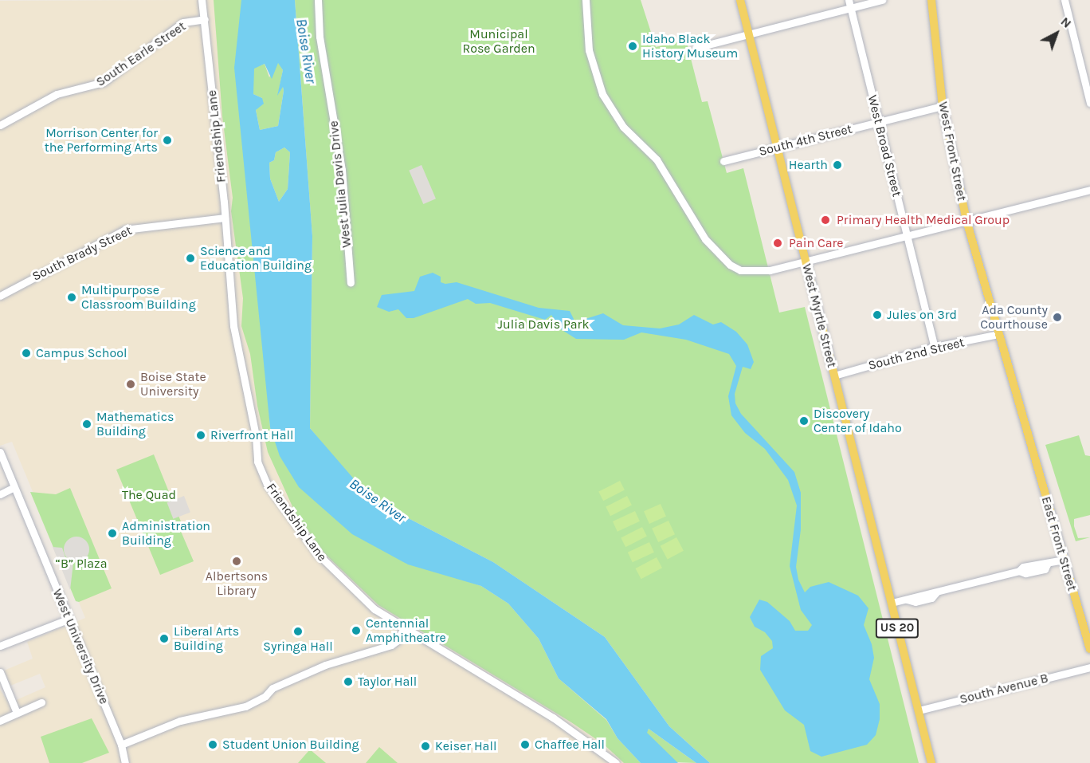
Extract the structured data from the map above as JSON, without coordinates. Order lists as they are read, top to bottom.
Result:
{
  "streets": {
    "main road": [
      "West Front Street",
      "West Myrtle Street",
      "East Front Street",
      "US 20"
    ],
    "street": [
      "South Earle Street",
      "Friendship Lane",
      "South 4th Street",
      "West Broad Street",
      "West Julia Davis Drive",
      "South Brady Street",
      "South 2nd Street",
      "West University Drive",
      "South Avenue B"
    ]
  },
  "crossings": [
    ["South Earle Street", "Friendship Lane"],
    ["Friendship Lane", "South Brady Street"],
    ["South 4th Street", "West Broad Street"],
    ["South 4th Street", "West Front Street"],
    ["South 4th Street", "West Myrtle Street"],
    ["West Broad Street", "South 2nd Street"],
    ["West Front Street", "South 2nd Street"],
    ["West Front Street", "East Front Street"],
    ["West Myrtle Street", "South 2nd Street"],
    ["West Myrtle Street", "US 20"],
    ["US 20", "South Avenue B"]
  ],
  "water": ["Boise River"],
  "parks": [
    "Municipal Rose Garden",
    "Julia Davis Park",
    "The Quad",
    "“B” Plaza"
  ],
  "places": [
    "Idaho Black History Museum",
    "Morrison Center for the Performing Arts",
    "Hearth",
    "Primary Health Medical Group",
    "Pain Care",
    "Science and Education Building",
    "Multipurpose Classroom Building",
    "Jules on 3rd",
    "Ada County Courthouse",
    "Campus School",
    "Boise State University",
    "Discovery Center of Idaho",
    "Mathematics Building",
    "Riverfront Hall",
    "Administration Building",
    "Albertsons Library",
    "Centennial Amphitheatre",
    "Syringa Hall",
    "Liberal Arts Building",
    "Taylor Hall",
    "Student Union Building",
    "Chaffee Hall",
    "Keiser Hall"
  ],
  "north": "top right"
}
